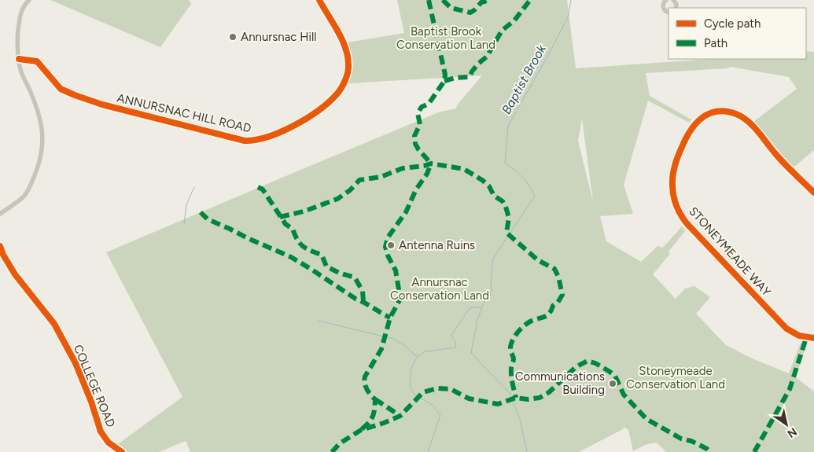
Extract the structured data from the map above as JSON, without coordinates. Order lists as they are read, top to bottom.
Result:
{
  "streets": {
    "street": ["ANNURSNAC HILL ROAD", "STONEYMEADE WAY", "COLLEGE ROAD"]
  },
  "water": ["Baptist Brook"],
  "parks": ["Baptist Brook Conservation Land", "Annursnac Conservation Land", "Stoneymeade Conservation Land"],
  "places": ["Annursnac Hill", "Antenna Ruins", "Communications Building"],
  "legend": ["Cycle path", "Path"],
  "north": "bottom right"
}
